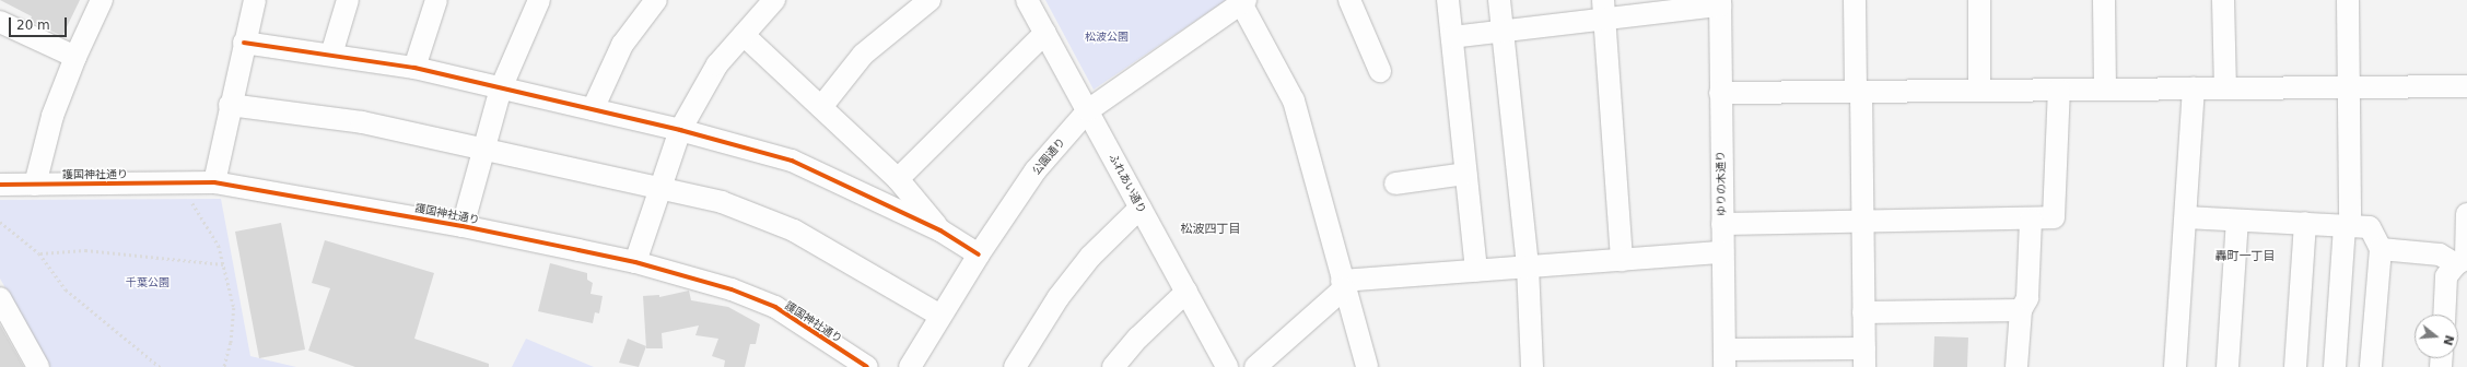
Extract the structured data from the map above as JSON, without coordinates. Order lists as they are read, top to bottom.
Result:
{
  "streets": {
    "street": [
      "公園通り",
      "護国神社通り",
      "ふれあい通り",
      "ゆりの木通り"
    ]
  },
  "crossings": [
    ["公園通り", "ふれあい通り"]
  ],
  "districts": ["松波四丁目", "轟町一丁目"],
  "parks": ["松波公園", "千葉公園"],
  "scale_bar": "20 m",
  "north": "right"
}
